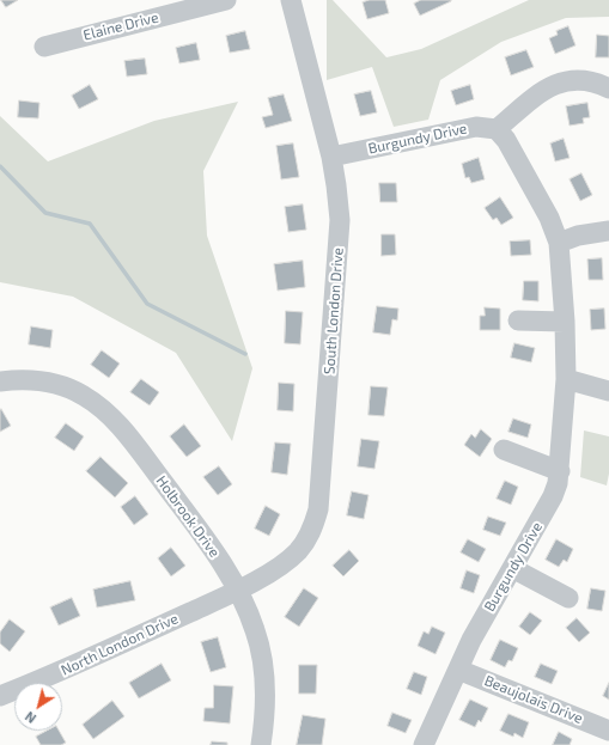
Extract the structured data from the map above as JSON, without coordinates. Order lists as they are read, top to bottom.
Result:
{
  "streets": {
    "street": [
      "Elaine Drive",
      "Burgundy Drive",
      "South London Drive",
      "Holbrook Drive",
      "North London Drive",
      "Beaujolais Drive"
    ]
  },
  "crossings": [
    ["Burgundy Drive", "South London Drive"],
    ["Burgundy Drive", "Beaujolais Drive"],
    ["South London Drive", "Holbrook Drive"],
    ["South London Drive", "North London Drive"],
    ["Holbrook Drive", "North London Drive"]
  ],
  "north": "bottom left"
}
